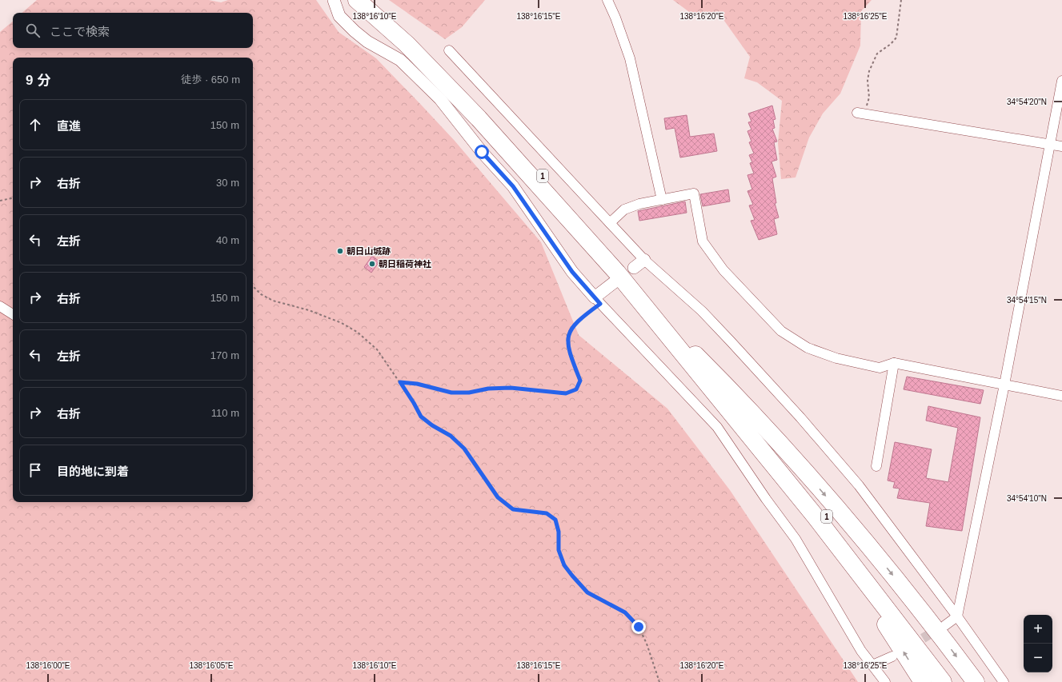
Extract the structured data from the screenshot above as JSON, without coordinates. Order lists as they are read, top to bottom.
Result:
{
  "streets": {
    "highway": ["1"]
  },
  "places": ["朝日山城跡", "朝日稲荷神社"],
  "page": {
    "search": "ここで検索",
    "heading": ["9 分", "徒歩 · 650 m"],
    "list": [
      ["直進", "150 m"],
      ["右折", "30 m"],
      ["左折", "40 m"],
      ["右折", "150 m"],
      ["左折", "170 m"],
      ["右折", "110 m"],
      "目的地に到着"
    ],
    "map_buttons": ["+", "−"]
  },
  "coordinates": [
    "138°16'10\"E",
    "138°16'15\"E",
    "138°16'20\"E",
    "138°16'25\"E",
    "34°54'20\"N",
    "34°54'15\"N",
    "34°54'10\"N",
    "138°16'00\"E",
    "138°16'05\"E"
  ]
}
